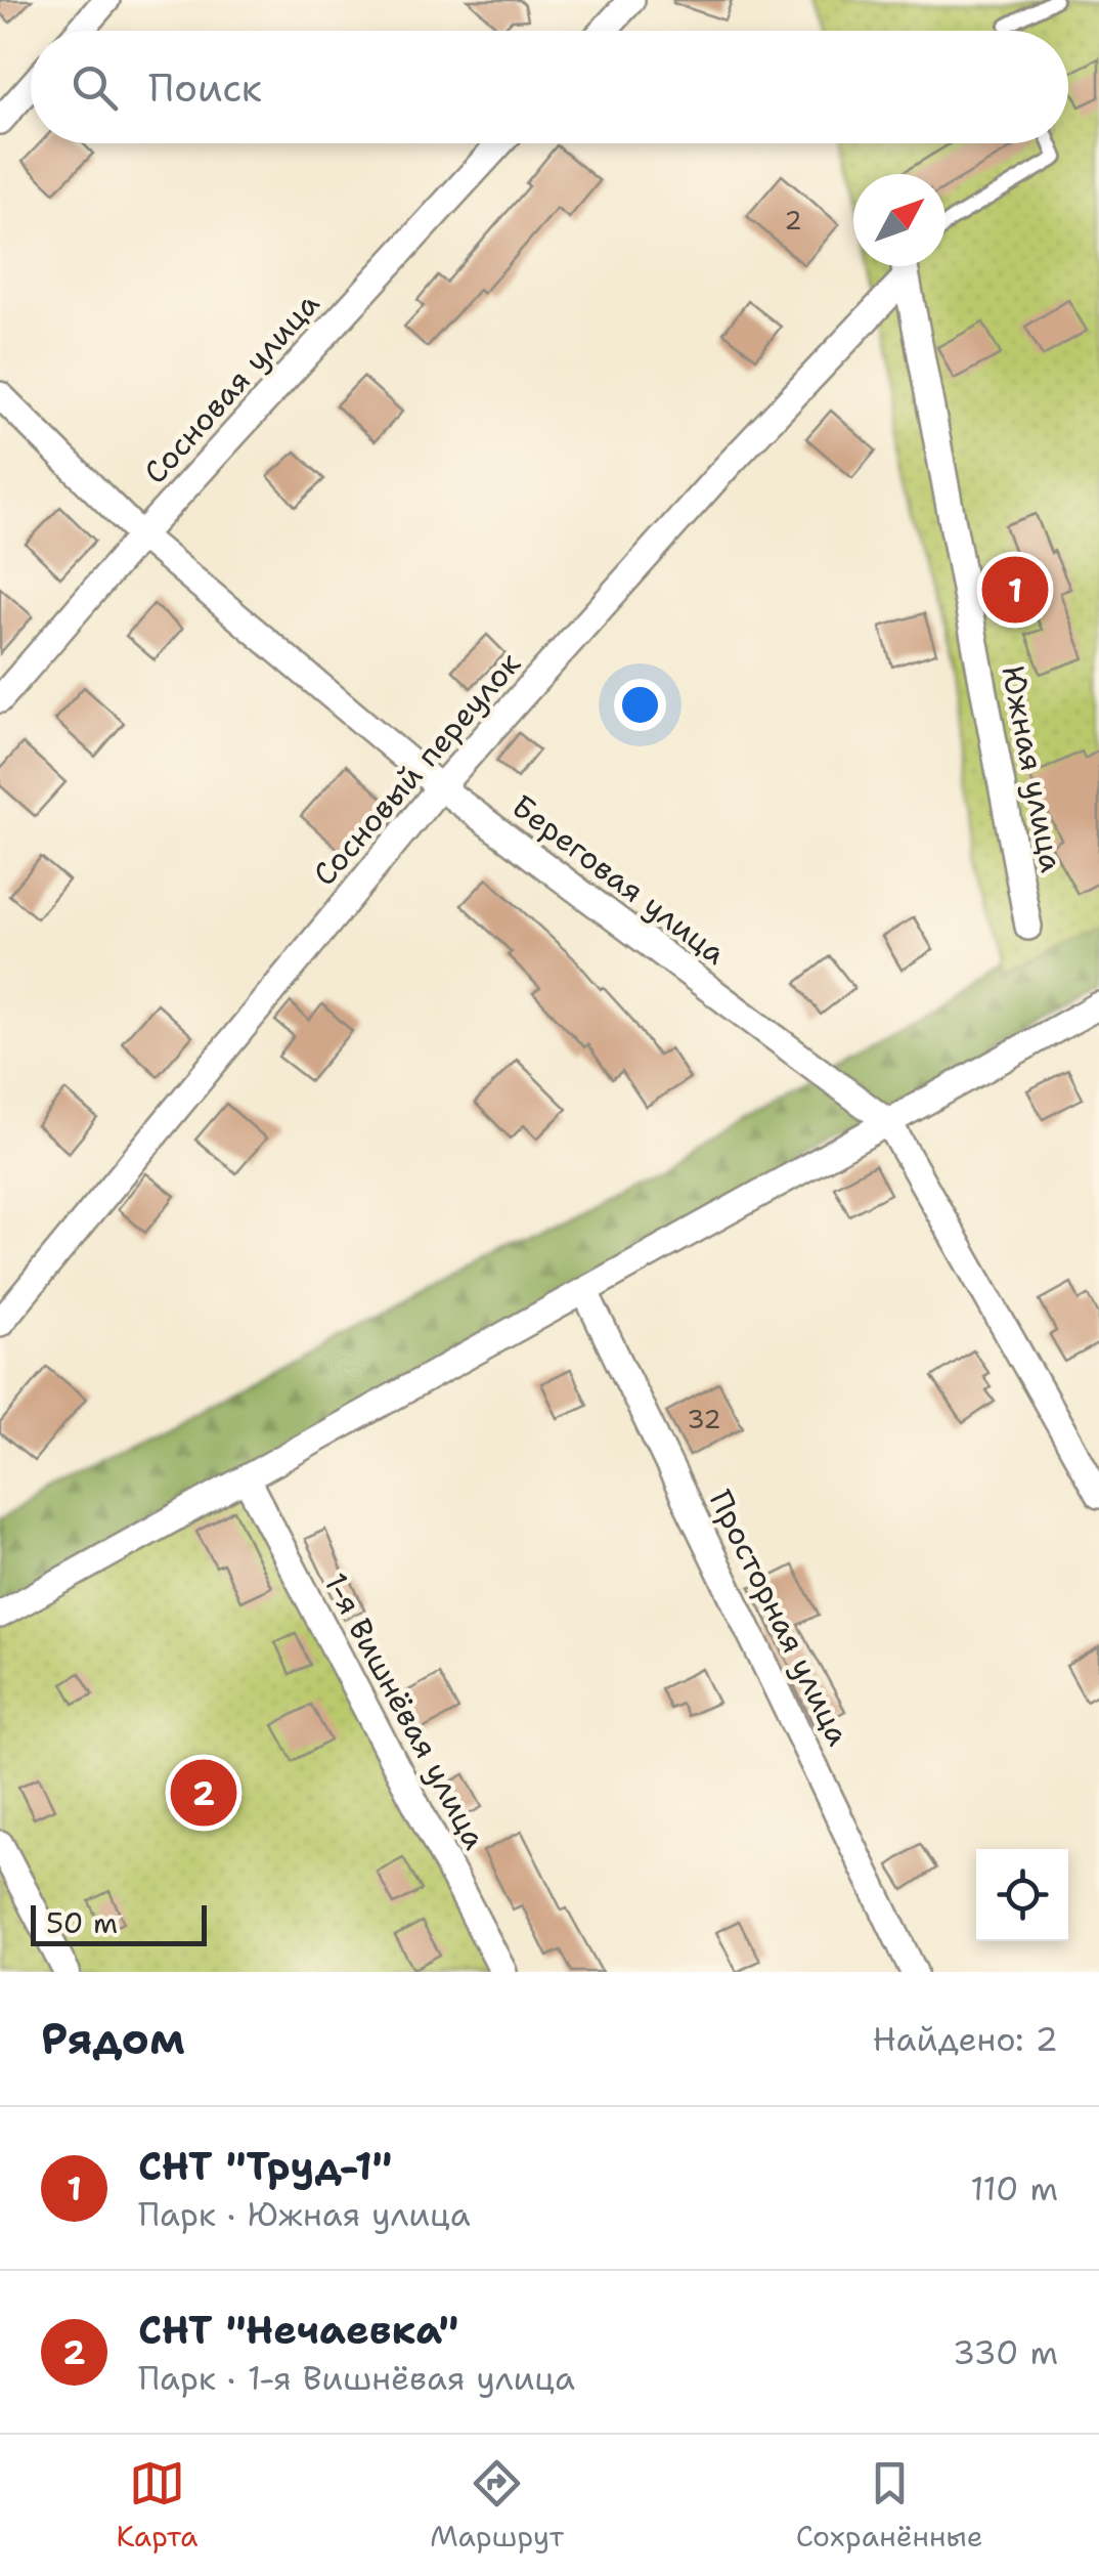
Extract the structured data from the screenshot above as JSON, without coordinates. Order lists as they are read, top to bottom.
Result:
{
  "streets": {
    "street": [
      "Сосновая улица",
      "Сосновый переулок",
      "Южная улица",
      "Береговая улица",
      "Просторная улица",
      "1-я Вишнёвая улица"
    ]
  },
  "crossings": [
    ["Сосновая улица", "Береговая улица"],
    ["Сосновый переулок", "Береговая улица"]
  ],
  "house_numbers": ["2", "32"],
  "scale_bar": "50 m",
  "north": "top right",
  "page": {
    "search": "Поиск",
    "pins": ["1", "2"],
    "scale": "50 m",
    "heading": ["Рядом", "Найдено: 2"],
    "list": [
      {
        "mark": "1",
        "name": "СНТ \"Труд-1\"",
        "note": "Парк · Южная улица",
        "value": "110 m"
      },
      {
        "mark": "2",
        "name": "СНТ \"Нечаевка\"",
        "note": "Парк · 1-я Вишнёвая улица",
        "value": "330 m"
      }
    ],
    "nav": ["Карта", "Маршрут", "Сохранённые"]
  }
}
